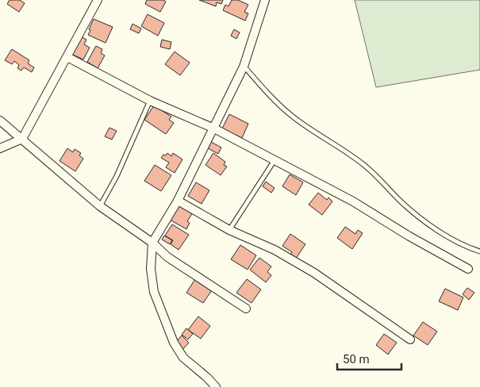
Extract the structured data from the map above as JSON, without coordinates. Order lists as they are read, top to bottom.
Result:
{
  "scale_bar": "50 m"
}
